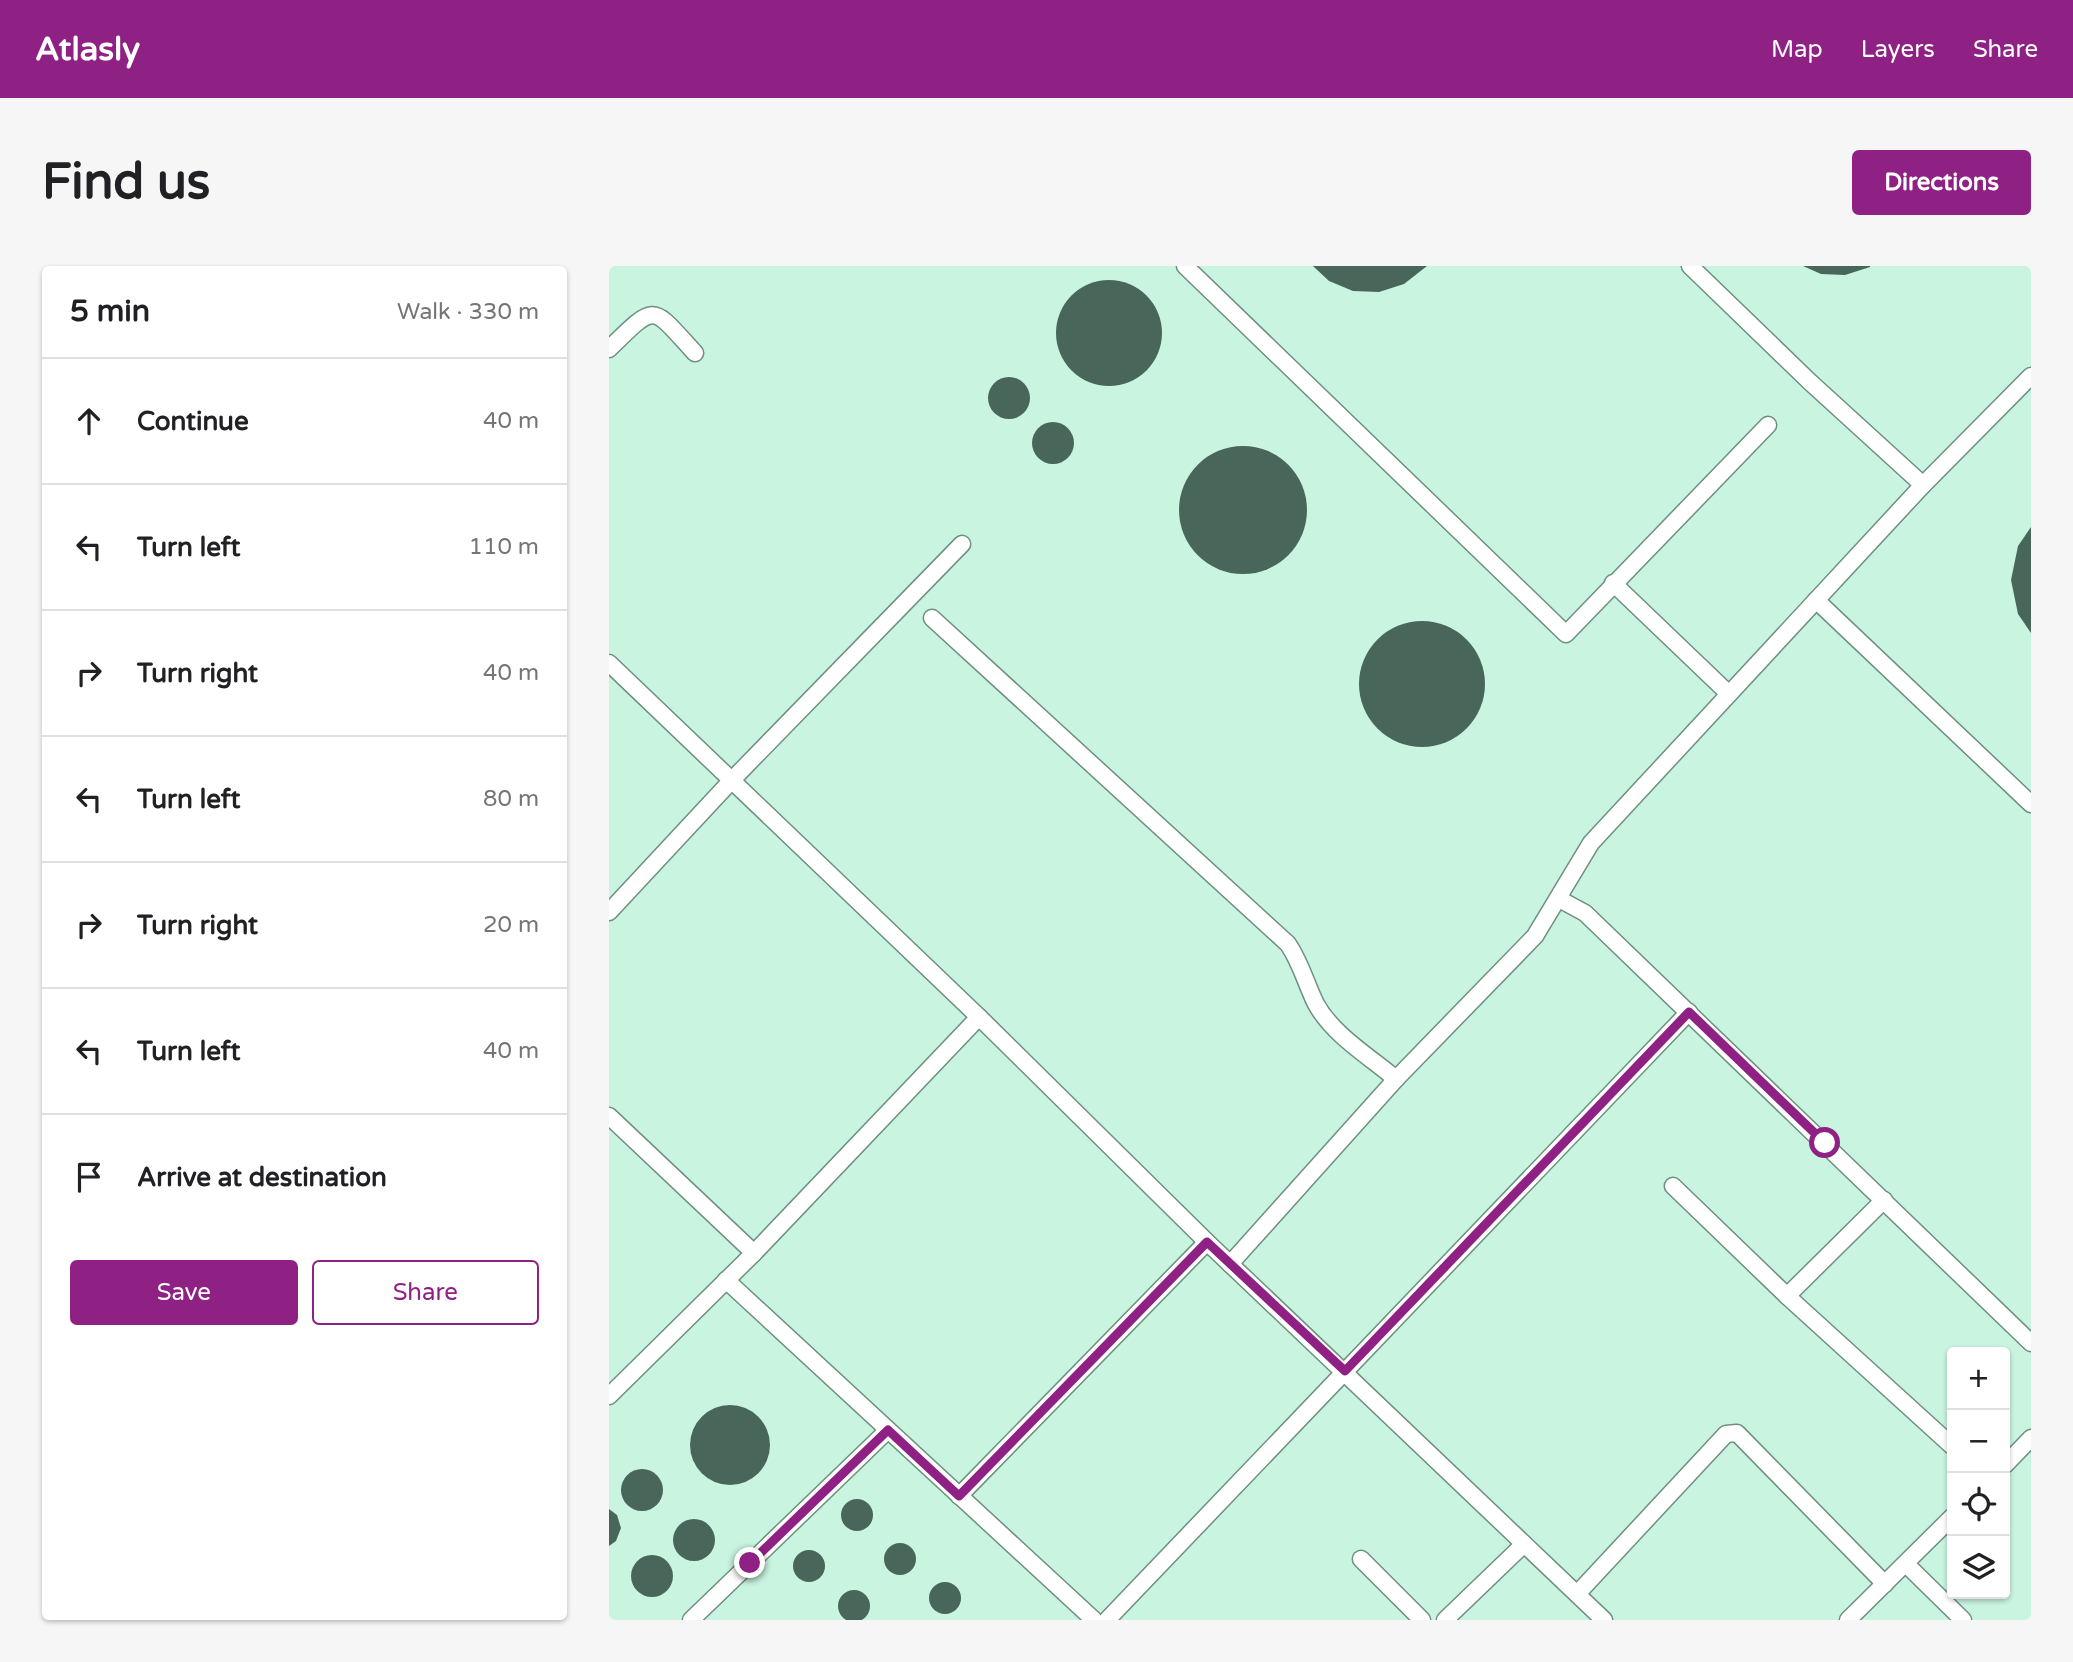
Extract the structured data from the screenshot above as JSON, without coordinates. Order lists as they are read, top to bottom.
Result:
{
  "page": {
    "header": "Atlasly",
    "nav": ["Map", "Layers", "Share"],
    "buttons": [
      "Directions",
      ["Save", "Share"]
    ],
    "title": "Find us",
    "heading": ["5 min", "Walk · 330 m"],
    "list": [
      ["Continue", "40 m"],
      ["Turn left", "110 m"],
      ["Turn right", "40 m"],
      ["Turn left", "80 m"],
      ["Turn right", "20 m"],
      ["Turn left", "40 m"],
      "Arrive at destination"
    ],
    "map_buttons": ["+", "−"]
  }
}
